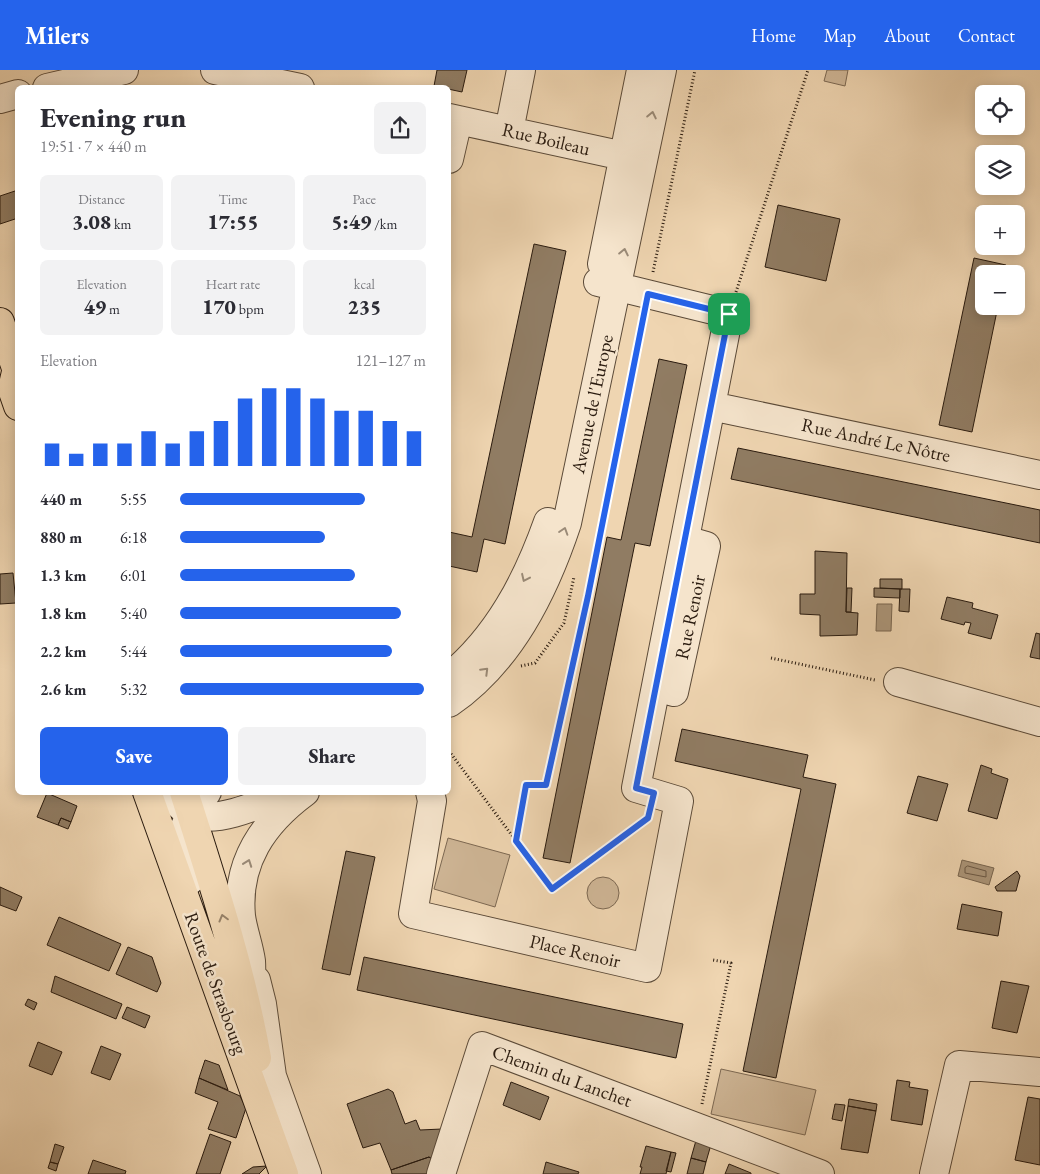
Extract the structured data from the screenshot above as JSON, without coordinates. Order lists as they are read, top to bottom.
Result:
{
  "streets": {
    "main road": ["Route de Strasbourg"],
    "street": [
      "Rue Boileau",
      "Avenue de l'Europe",
      "Rue André Le Nôtre",
      "Rue Renoir",
      "Place Renoir",
      "Chemin du Lanchet"
    ]
  },
  "crossings": [
    ["Rue Boileau", "Avenue de l'Europe"],
    ["Rue André Le Nôtre", "Rue Renoir"],
    ["Rue Renoir", "Place Renoir"]
  ],
  "page": {
    "header": "Milers",
    "nav": [
      "Home",
      "Map",
      "About",
      "Contact"
    ],
    "map_buttons": ["+", "−"],
    "heading": ["Evening run", "19:51 · 7 × 440 m"],
    "stats": [
      ["Distance", "3.08 km"],
      ["Time", "17:55"],
      ["Pace", "5:49 /km"],
      ["Elevation", "49 m"],
      ["Heart rate", "170 bpm"],
      ["kcal", "235"]
    ],
    "chart": ["Elevation", "121–127 m"],
    "list": [
      {
        "name": "440 m",
        "note": "5:55"
      },
      {
        "name": "880 m",
        "note": "6:18"
      },
      {
        "name": "1.3 km",
        "note": "6:01"
      },
      {
        "name": "1.8 km",
        "note": "5:40"
      },
      {
        "name": "2.2 km",
        "note": "5:44"
      },
      {
        "name": "2.6 km",
        "note": "5:32"
      }
    ],
    "buttons": ["Save", "Share"]
  }
}
